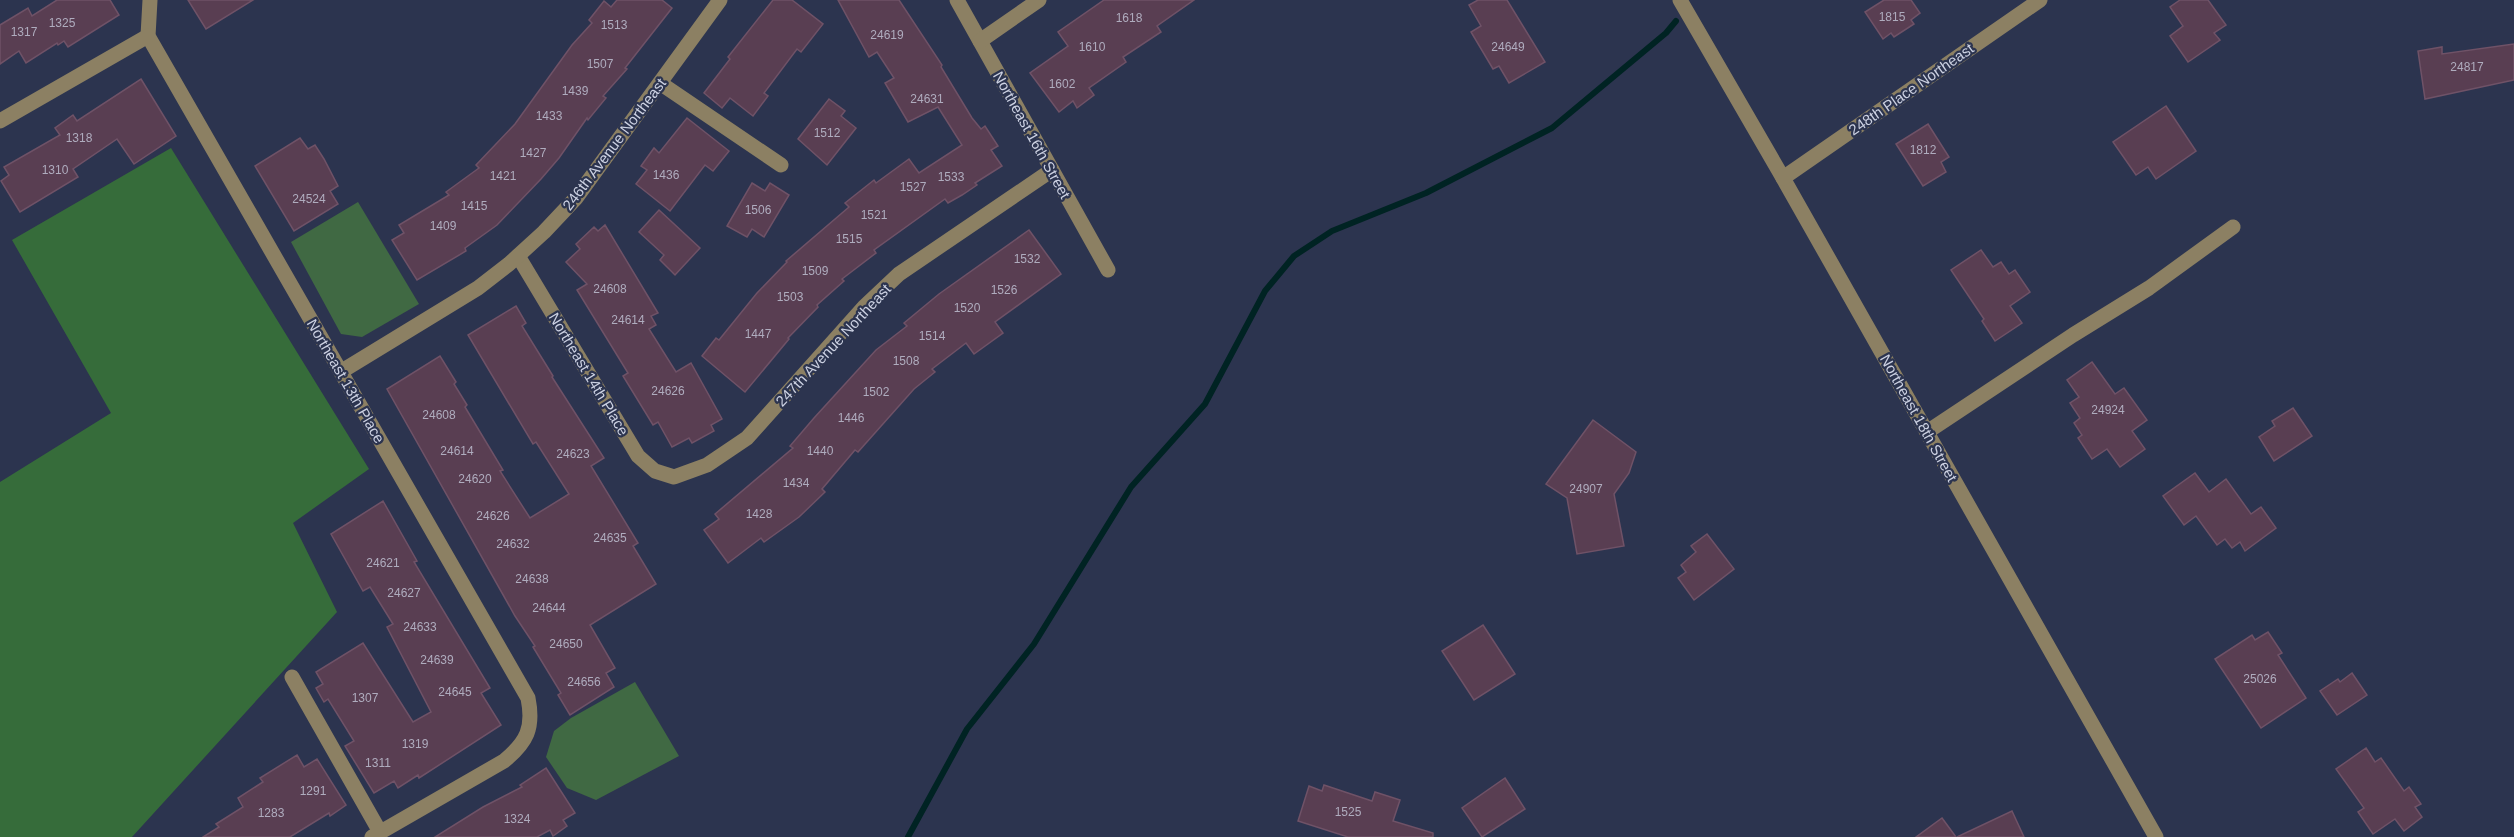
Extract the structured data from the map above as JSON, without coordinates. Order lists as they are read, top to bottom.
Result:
{
  "streets": {
    "street": [
      "248th Place Northeast",
      "Northeast 16th Street",
      "246th Avenue Northeast",
      "247th Avenue Northeast",
      "Northeast 14th Place",
      "Northeast 13th Place",
      "Northeast 18th Street"
    ]
  },
  "crossings": [
    ["248th Place Northeast", "Northeast 18th Street"],
    ["Northeast 16th Street", "247th Avenue Northeast"],
    ["246th Avenue Northeast", "Northeast 14th Place"],
    ["246th Avenue Northeast", "Northeast 13th Place"],
    ["247th Avenue Northeast", "Northeast 14th Place"]
  ],
  "house_numbers": [
    "1815",
    "1618",
    "1325",
    "1513",
    "1317",
    "24619",
    "1610",
    "24649",
    "1507",
    "24817",
    "1602",
    "1439",
    "24631",
    "1433",
    "1512",
    "1318",
    "1812",
    "1427",
    "1310",
    "1436",
    "1421",
    "1533",
    "1527",
    "24524",
    "1415",
    "1506",
    "1521",
    "1409",
    "1515",
    "1532",
    "1509",
    "24608",
    "1526",
    "1503",
    "1520",
    "24614",
    "1447",
    "1514",
    "1508",
    "24626",
    "1502",
    "24924",
    "24608",
    "1446",
    "24614",
    "1440",
    "24623",
    "24620",
    "1434",
    "24907",
    "1428",
    "24626",
    "24635",
    "24632",
    "24621",
    "24638",
    "24627",
    "24644",
    "24633",
    "24650",
    "24639",
    "25026",
    "24656",
    "24645",
    "1307",
    "1319",
    "1311",
    "1291",
    "1525",
    "1283",
    "1324"
  ]
}
